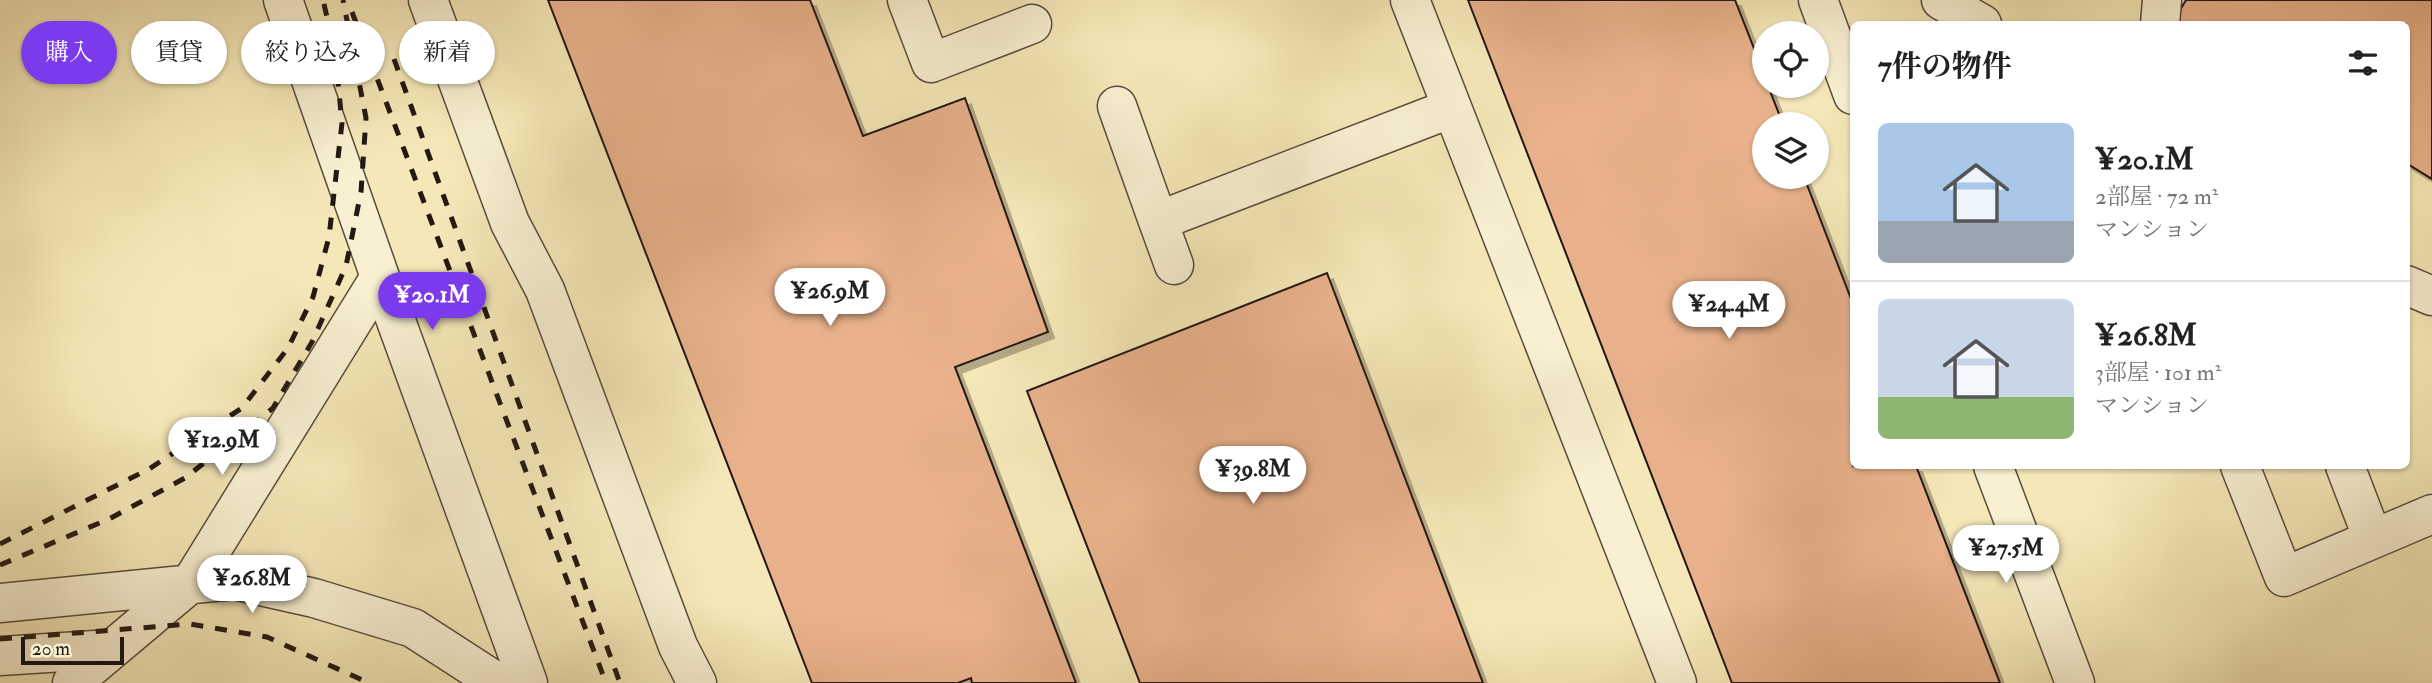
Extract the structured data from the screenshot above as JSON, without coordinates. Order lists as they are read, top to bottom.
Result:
{
  "scale_bar": "20 m",
  "page": {
    "chip": [
      "購入",
      "賃貸",
      "絞り込み",
      "新着"
    ],
    "heading": "7件の物件",
    "list": [
      {
        "name": "¥20.1M",
        "note": "2部屋 · 72 m² · マンション"
      },
      {
        "name": "¥26.8M",
        "note": "3部屋 · 101 m² · マンション"
      }
    ],
    "price": [
      "¥26.9M",
      "¥20.1M",
      "¥24.4M",
      "¥12.9M",
      "¥39.8M",
      "¥27.5M",
      "¥26.8M"
    ],
    "scale": "20 m"
  }
}
